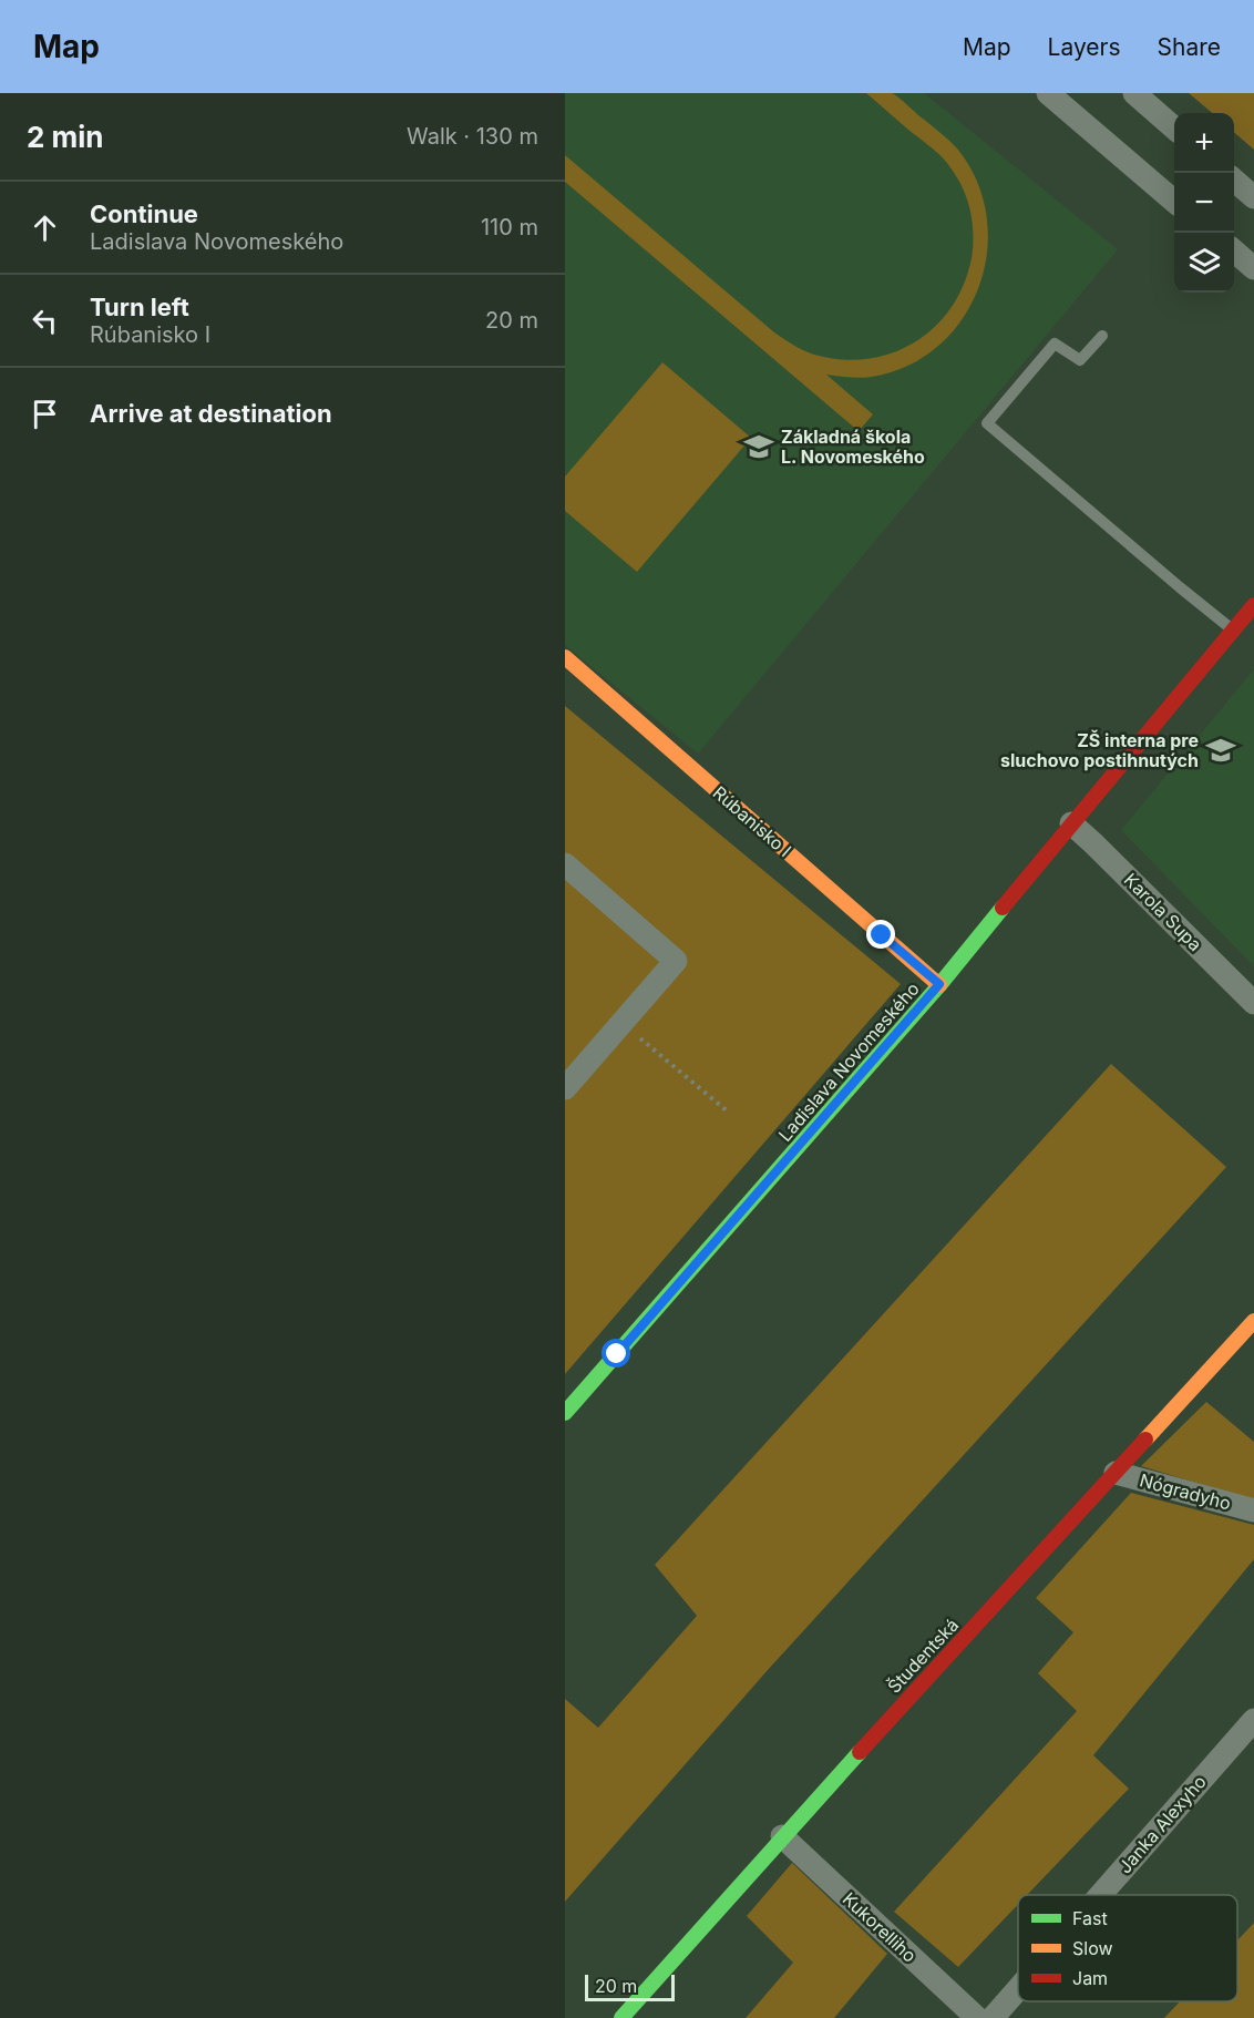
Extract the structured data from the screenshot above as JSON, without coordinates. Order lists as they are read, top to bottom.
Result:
{
  "streets": {
    "street": [
      "Rúbanisko I",
      "Karola Supa",
      "Ladislava Novomeského",
      "Nógradyho",
      "Študentská",
      "Janka Alexyho",
      "Kukorelliho"
    ]
  },
  "crossings": [
    ["Rúbanisko I", "Ladislava Novomeského"],
    ["Karola Supa", "Ladislava Novomeského"],
    ["Nógradyho", "Študentská"],
    ["Študentská", "Kukorelliho"]
  ],
  "places": {
    "school or university": ["Základná škola L. Novomeského", "ZŠ interna pre sluchovo postihnutých"]
  },
  "legend": ["Fast", "Slow", "Jam"],
  "scale_bar": "20 m",
  "page": {
    "header": "Map",
    "nav": ["Map", "Layers", "Share"],
    "heading": ["2 min", "Walk · 130 m"],
    "map_buttons": ["+", "−"],
    "list": [
      ["Continue", "Ladislava Novomeského", "110 m"],
      ["Turn left", "Rúbanisko I", "20 m"],
      "Arrive at destination"
    ],
    "scale": "20 m"
  }
}
